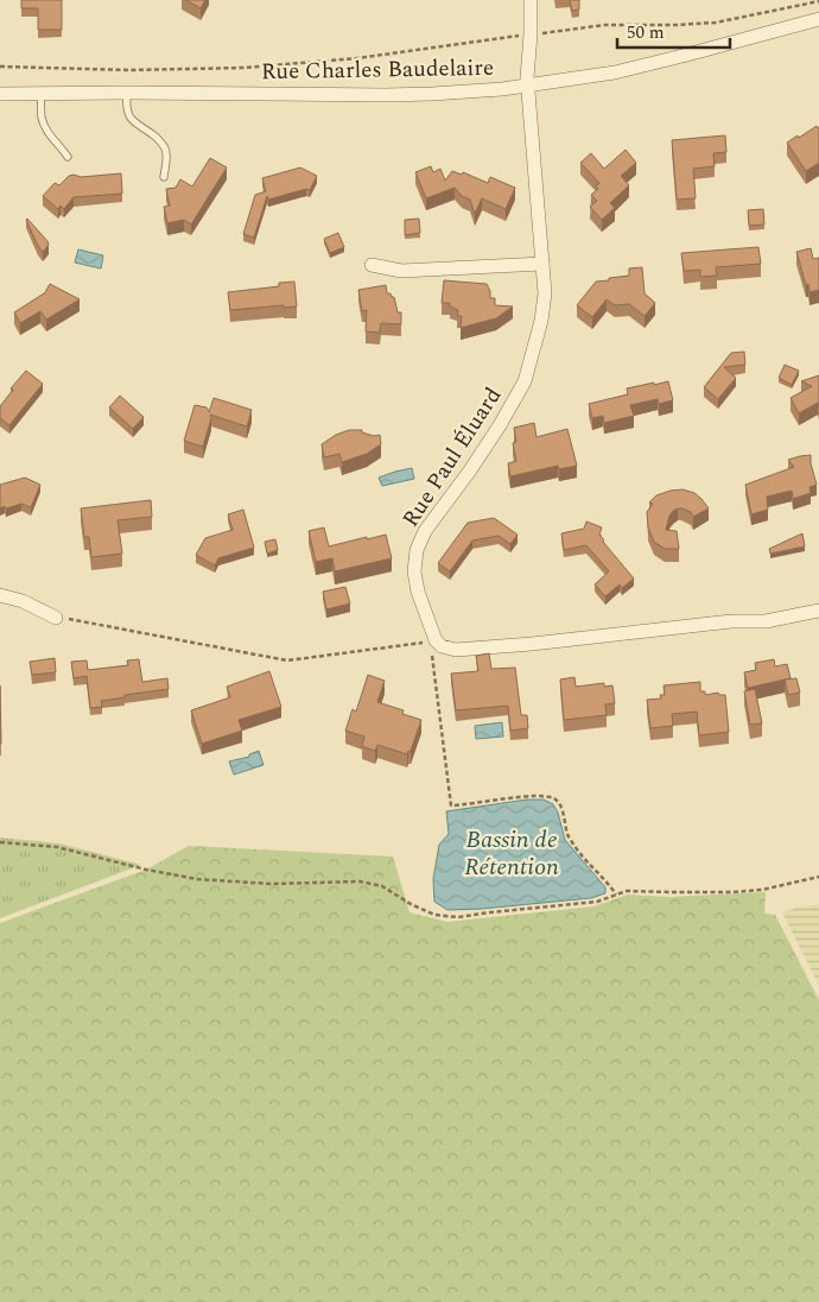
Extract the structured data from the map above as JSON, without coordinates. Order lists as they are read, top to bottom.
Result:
{
  "streets": {
    "street": ["Rue Charles Baudelaire", "Rue Paul Éluard"]
  },
  "crossings": [
    ["Rue Charles Baudelaire", "Rue Paul Éluard"]
  ],
  "water": ["Bassin de Rétention"],
  "scale_bar": "50 m"
}
